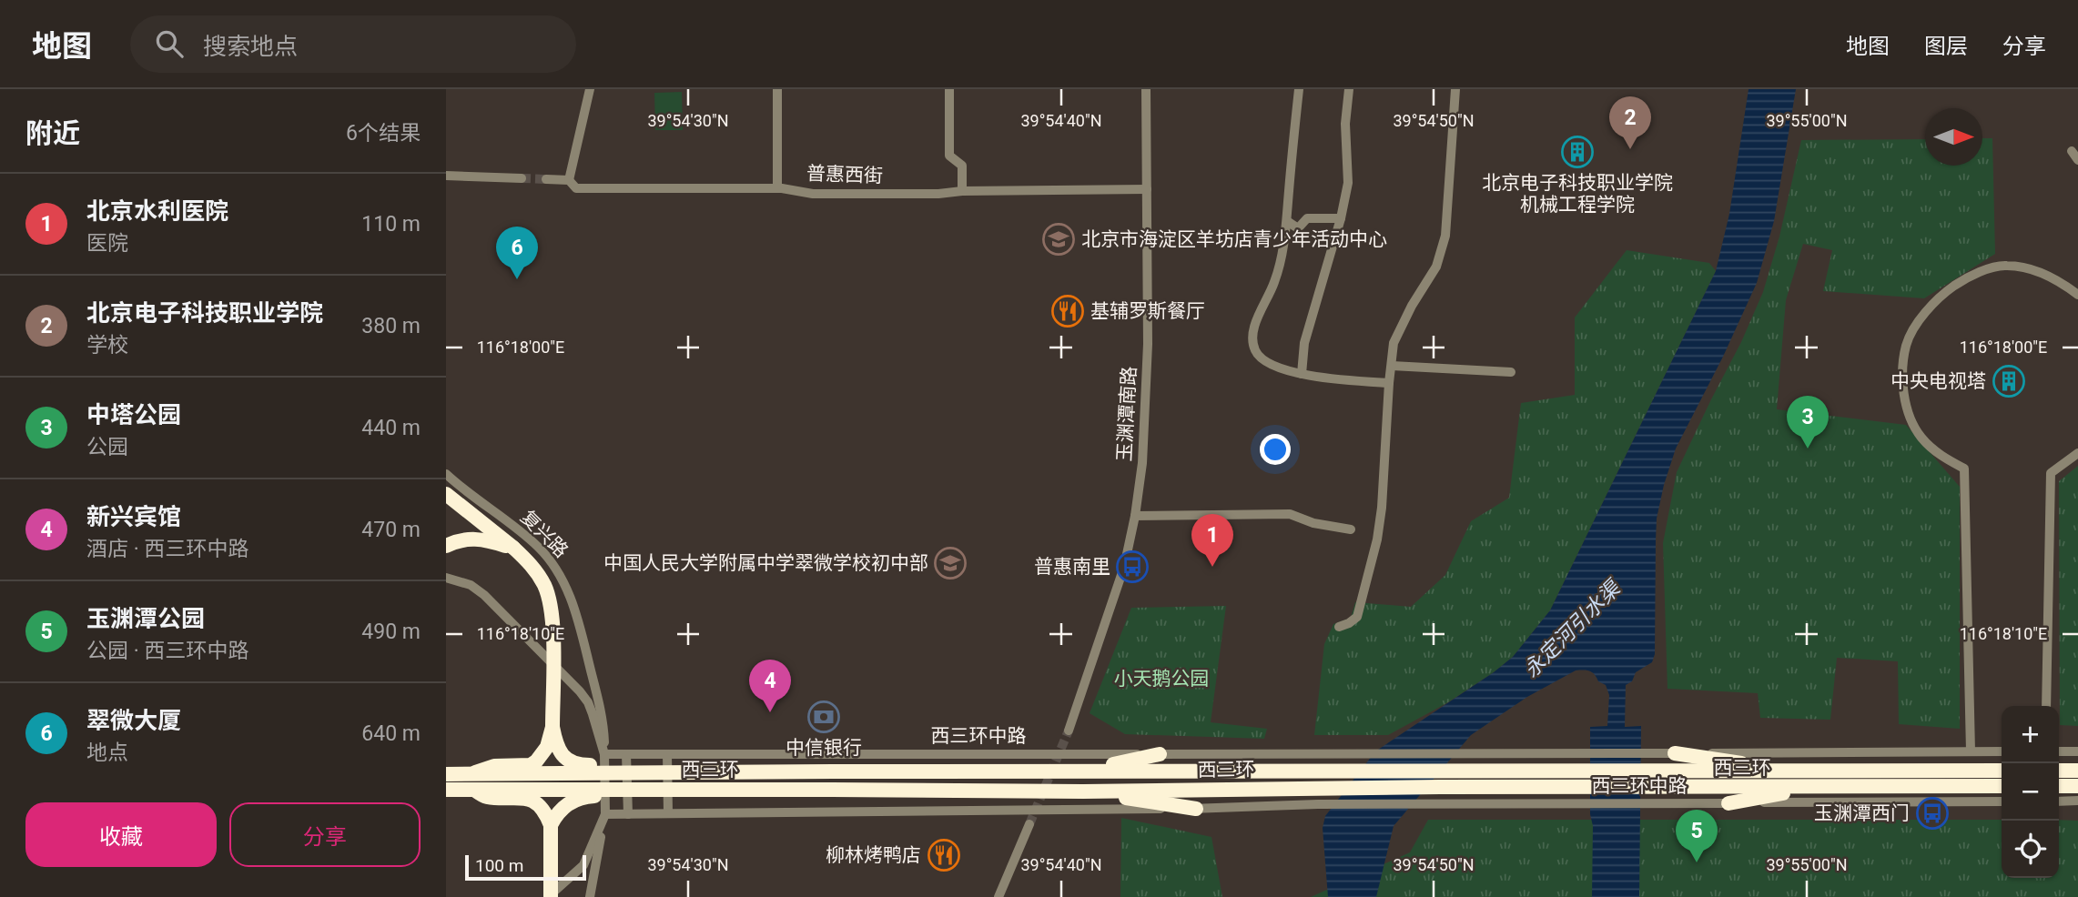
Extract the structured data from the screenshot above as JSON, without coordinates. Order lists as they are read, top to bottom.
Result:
{
  "streets": {
    "highway": ["西三环"],
    "street": [
      "普惠西街",
      "玉渊潭南路",
      "复兴路",
      "西三环中路"
    ]
  },
  "crossings": [
    ["普惠西街", "玉渊潭南路"],
    ["复兴路", "西三环中路"]
  ],
  "water": ["永定河引水渠"],
  "parks": ["小天鹅公园"],
  "places": {
    "building": ["北京电子科技职业学院 机械工程学院", "中央电视塔"],
    "school or university": ["北京市海淀区羊坊店青少年活动中心", "中国人民大学附属中学翠微学校初中部"],
    "restaurant": ["基辅罗斯餐厅", "柳林烤鸭店"],
    "bus stop": ["普惠南里", "玉渊潭西门"],
    "bank": ["中信银行"]
  },
  "scale_bar": "100 m",
  "north": "right",
  "page": {
    "header": "地图",
    "search": "搜索地点",
    "nav": ["地图", "图层", "分享"],
    "heading": ["附近", "6个结果"],
    "pins": [
      "2",
      "6",
      "3",
      "1",
      "4",
      "5"
    ],
    "list": [
      {
        "mark": "1",
        "name": "北京水利医院",
        "note": "医院",
        "value": "110 m"
      },
      {
        "mark": "2",
        "name": "北京电子科技职业学院",
        "note": "学校",
        "value": "380 m"
      },
      {
        "mark": "3",
        "name": "中塔公园",
        "note": "公园",
        "value": "440 m"
      },
      {
        "mark": "4",
        "name": "新兴宾馆",
        "note": "酒店 · 西三环中路",
        "value": "470 m"
      },
      {
        "mark": "5",
        "name": "玉渊潭公园",
        "note": "公园 · 西三环中路",
        "value": "490 m"
      },
      {
        "mark": "6",
        "name": "翠微大厦",
        "note": "地点",
        "value": "640 m"
      }
    ],
    "map_buttons": ["+", "−"],
    "buttons": ["收藏", "分享"],
    "scale": "100 m"
  },
  "coordinates": [
    "39°54'30\"N",
    "39°54'40\"N",
    "39°54'50\"N",
    "39°55'00\"N",
    "116°18'00\"E",
    "116°18'10\"E"
  ]
}
